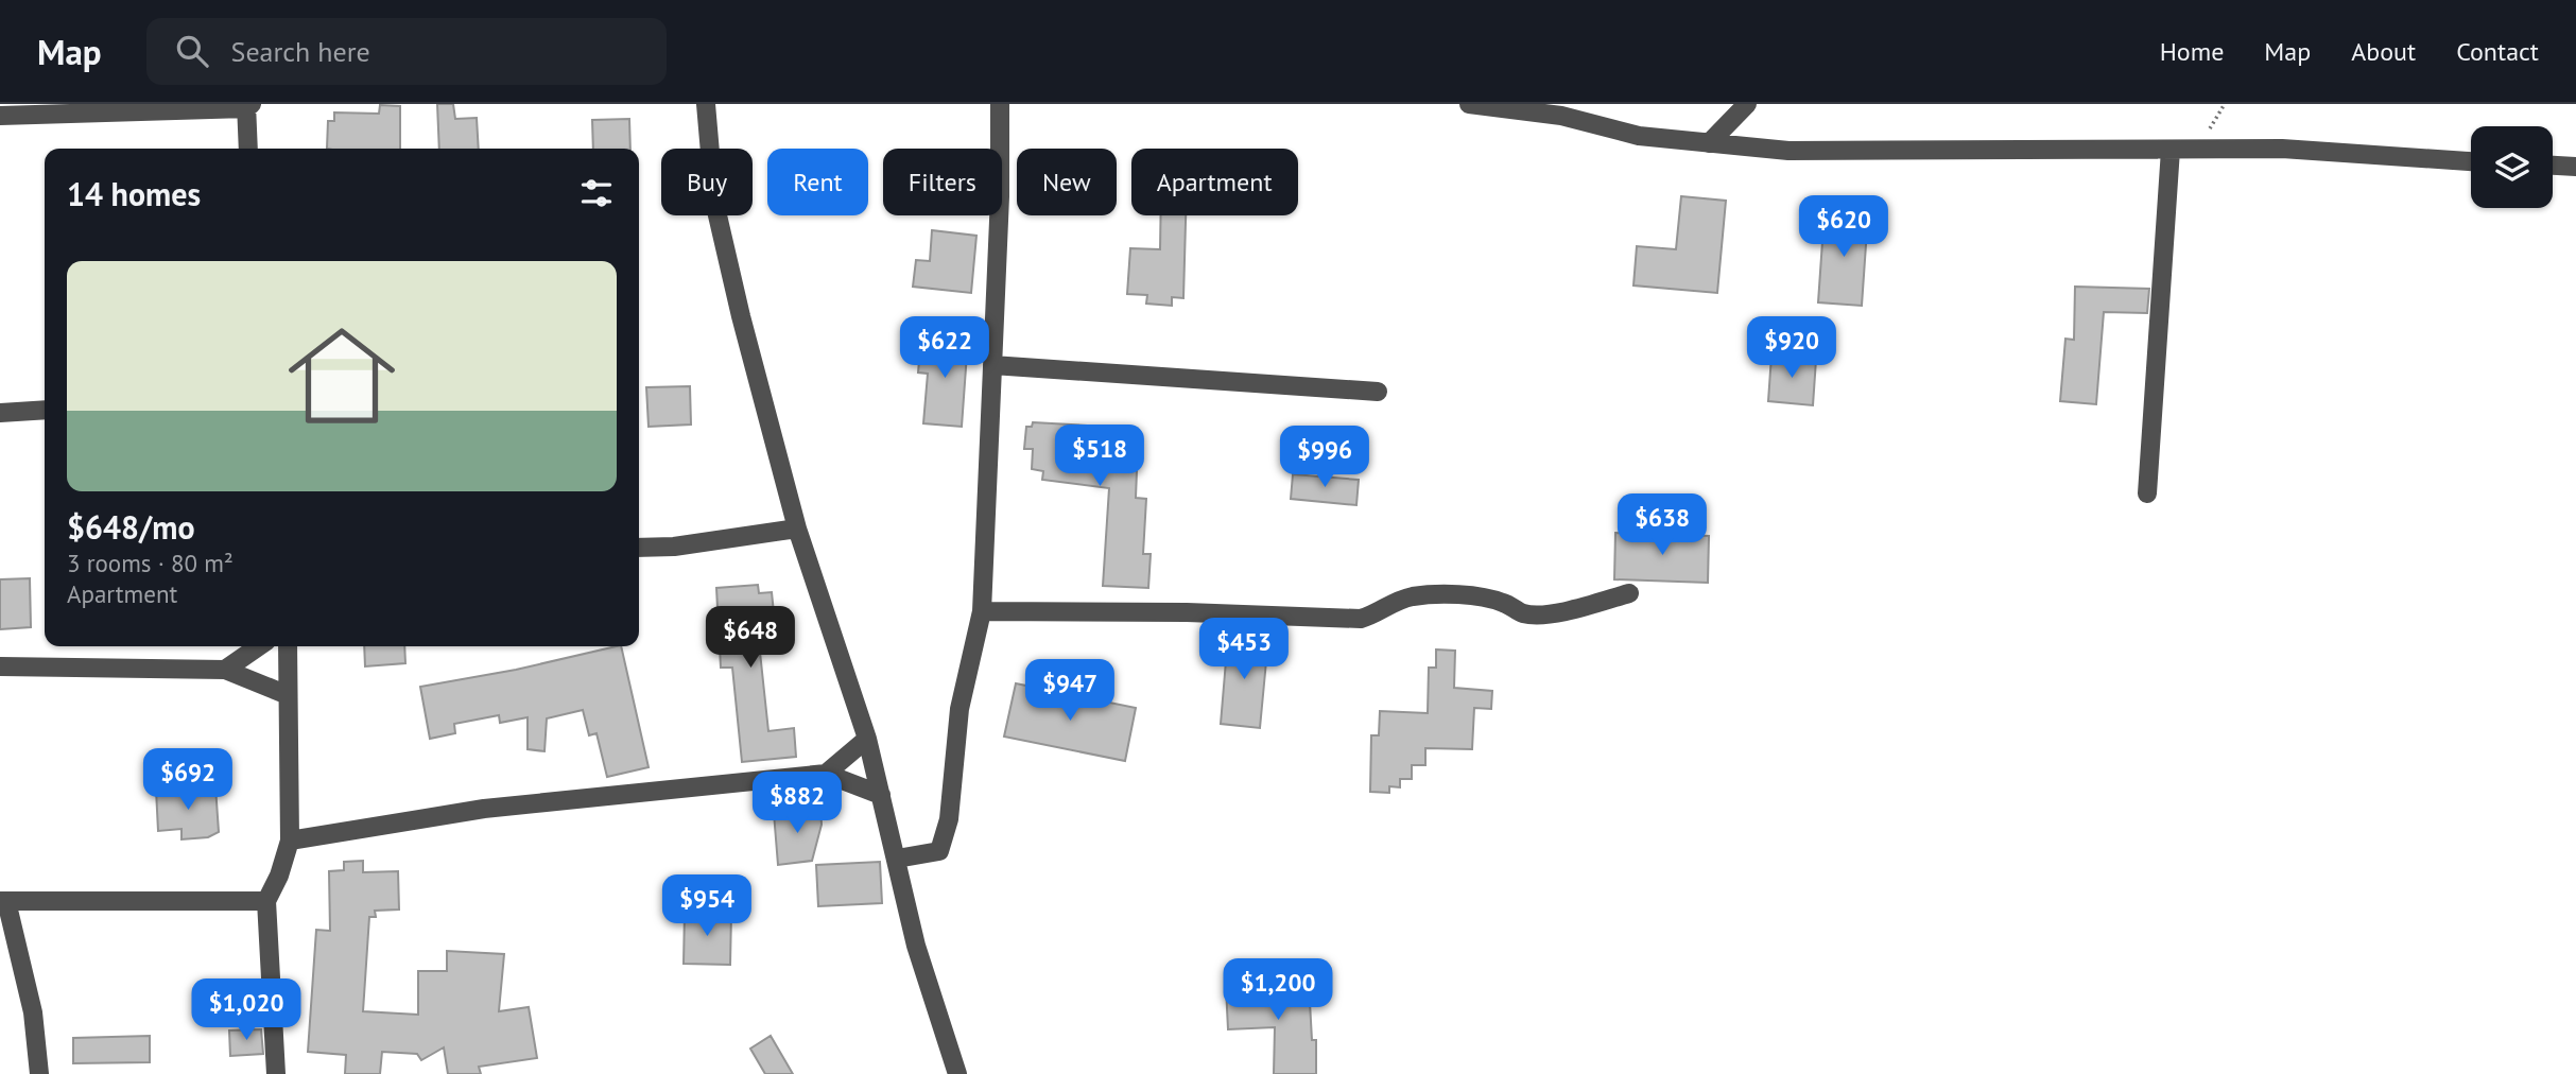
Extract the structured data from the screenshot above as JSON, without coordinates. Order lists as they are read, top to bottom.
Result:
{
  "page": {
    "header": "Map",
    "search": "Search here",
    "nav": [
      "Home",
      "Map",
      "About",
      "Contact"
    ],
    "chip": [
      "Buy",
      "Rent",
      "Filters",
      "New",
      "Apartment"
    ],
    "heading": "14 homes",
    "price": [
      "$620",
      "$622",
      "$920",
      "$518",
      "$996",
      "$638",
      "$648",
      "$453",
      "$947",
      "$692",
      "$882",
      "$954",
      "$1,200",
      "$1,020"
    ],
    "list": [
      {
        "name": "$648/mo",
        "note": "3 rooms · 80 m² · Apartment"
      }
    ]
  }
}
